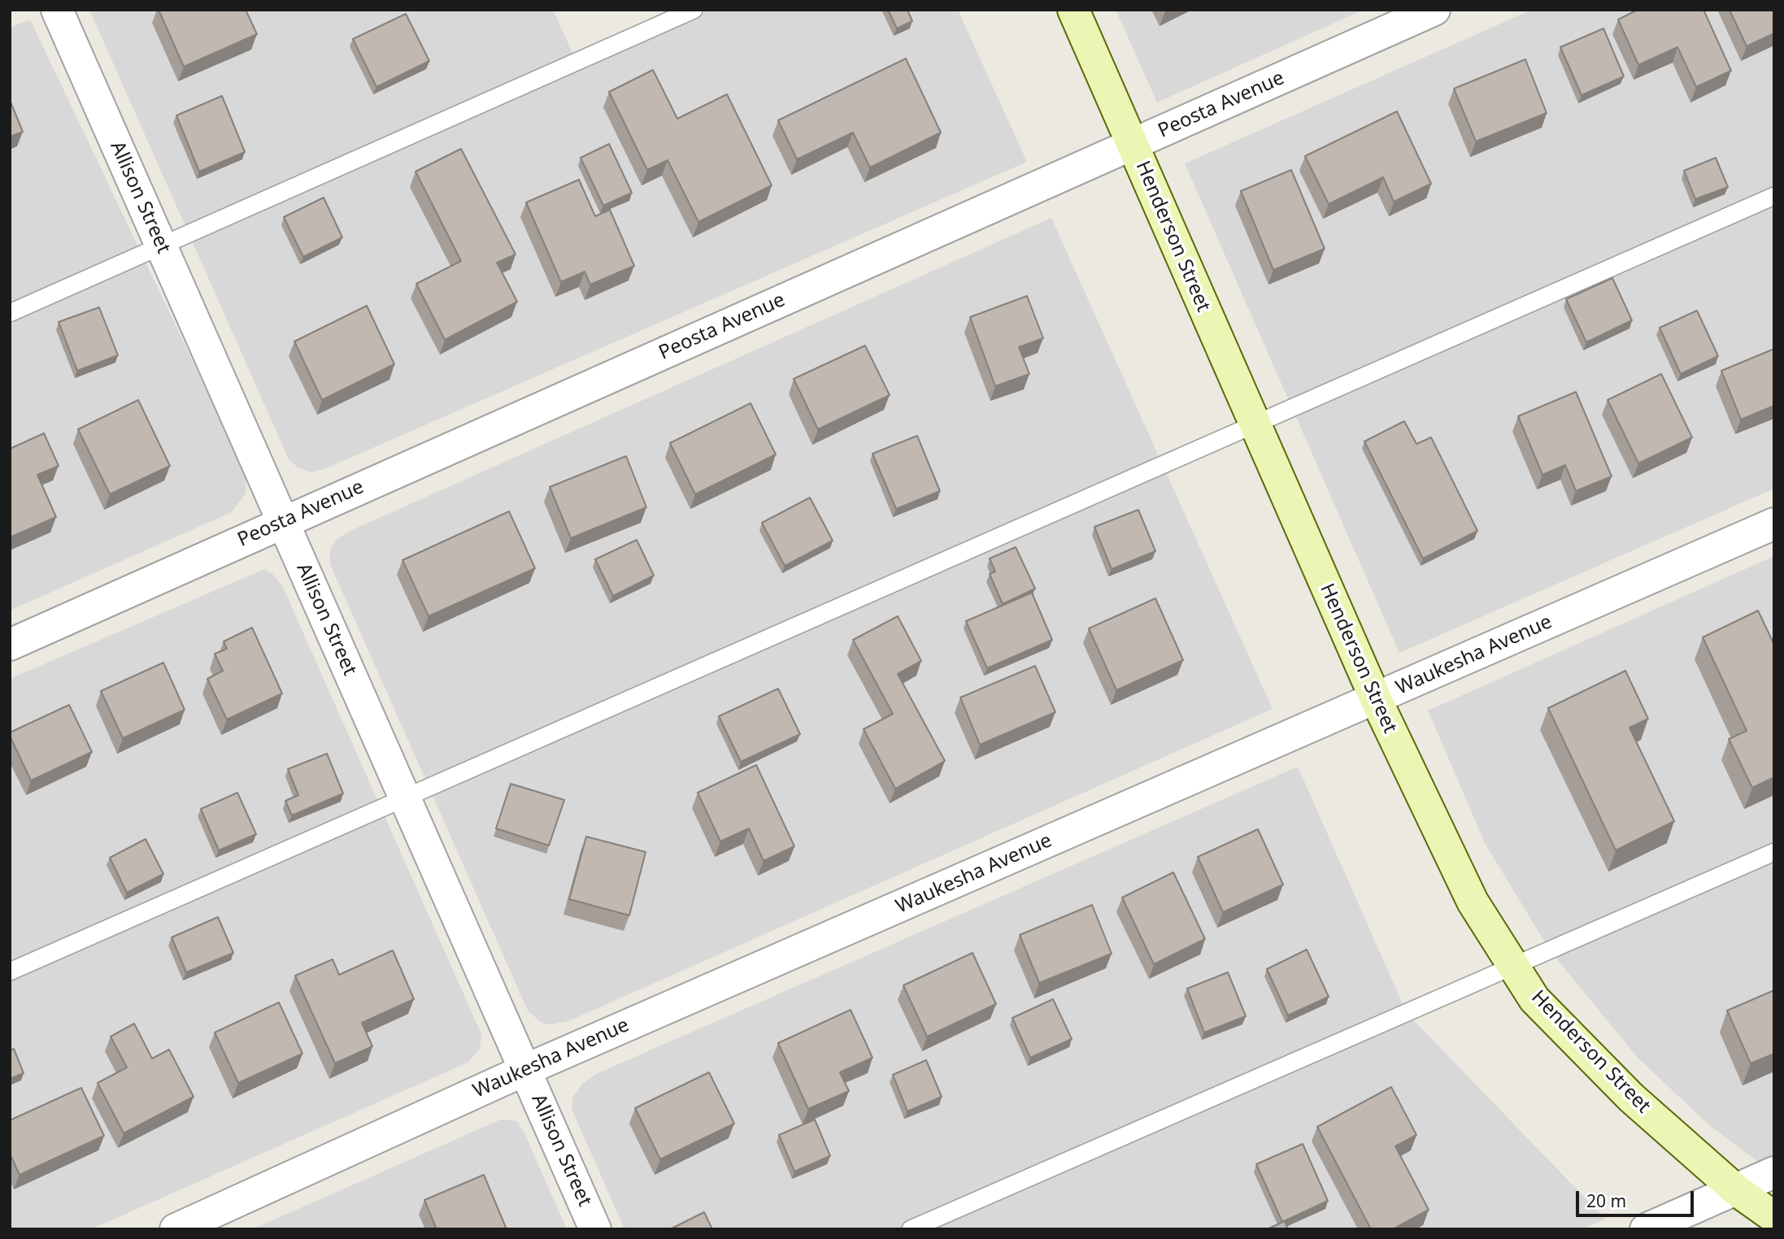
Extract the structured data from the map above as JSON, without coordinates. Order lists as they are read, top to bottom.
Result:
{
  "streets": {
    "main road": ["Henderson Street"],
    "street": ["Peosta Avenue", "Allison Street", "Waukesha Avenue"]
  },
  "crossings": [
    ["Peosta Avenue", "Allison Street"],
    ["Peosta Avenue", "Henderson Street"],
    ["Allison Street", "Waukesha Avenue"],
    ["Henderson Street", "Waukesha Avenue"]
  ],
  "scale_bar": "20 m"
}
